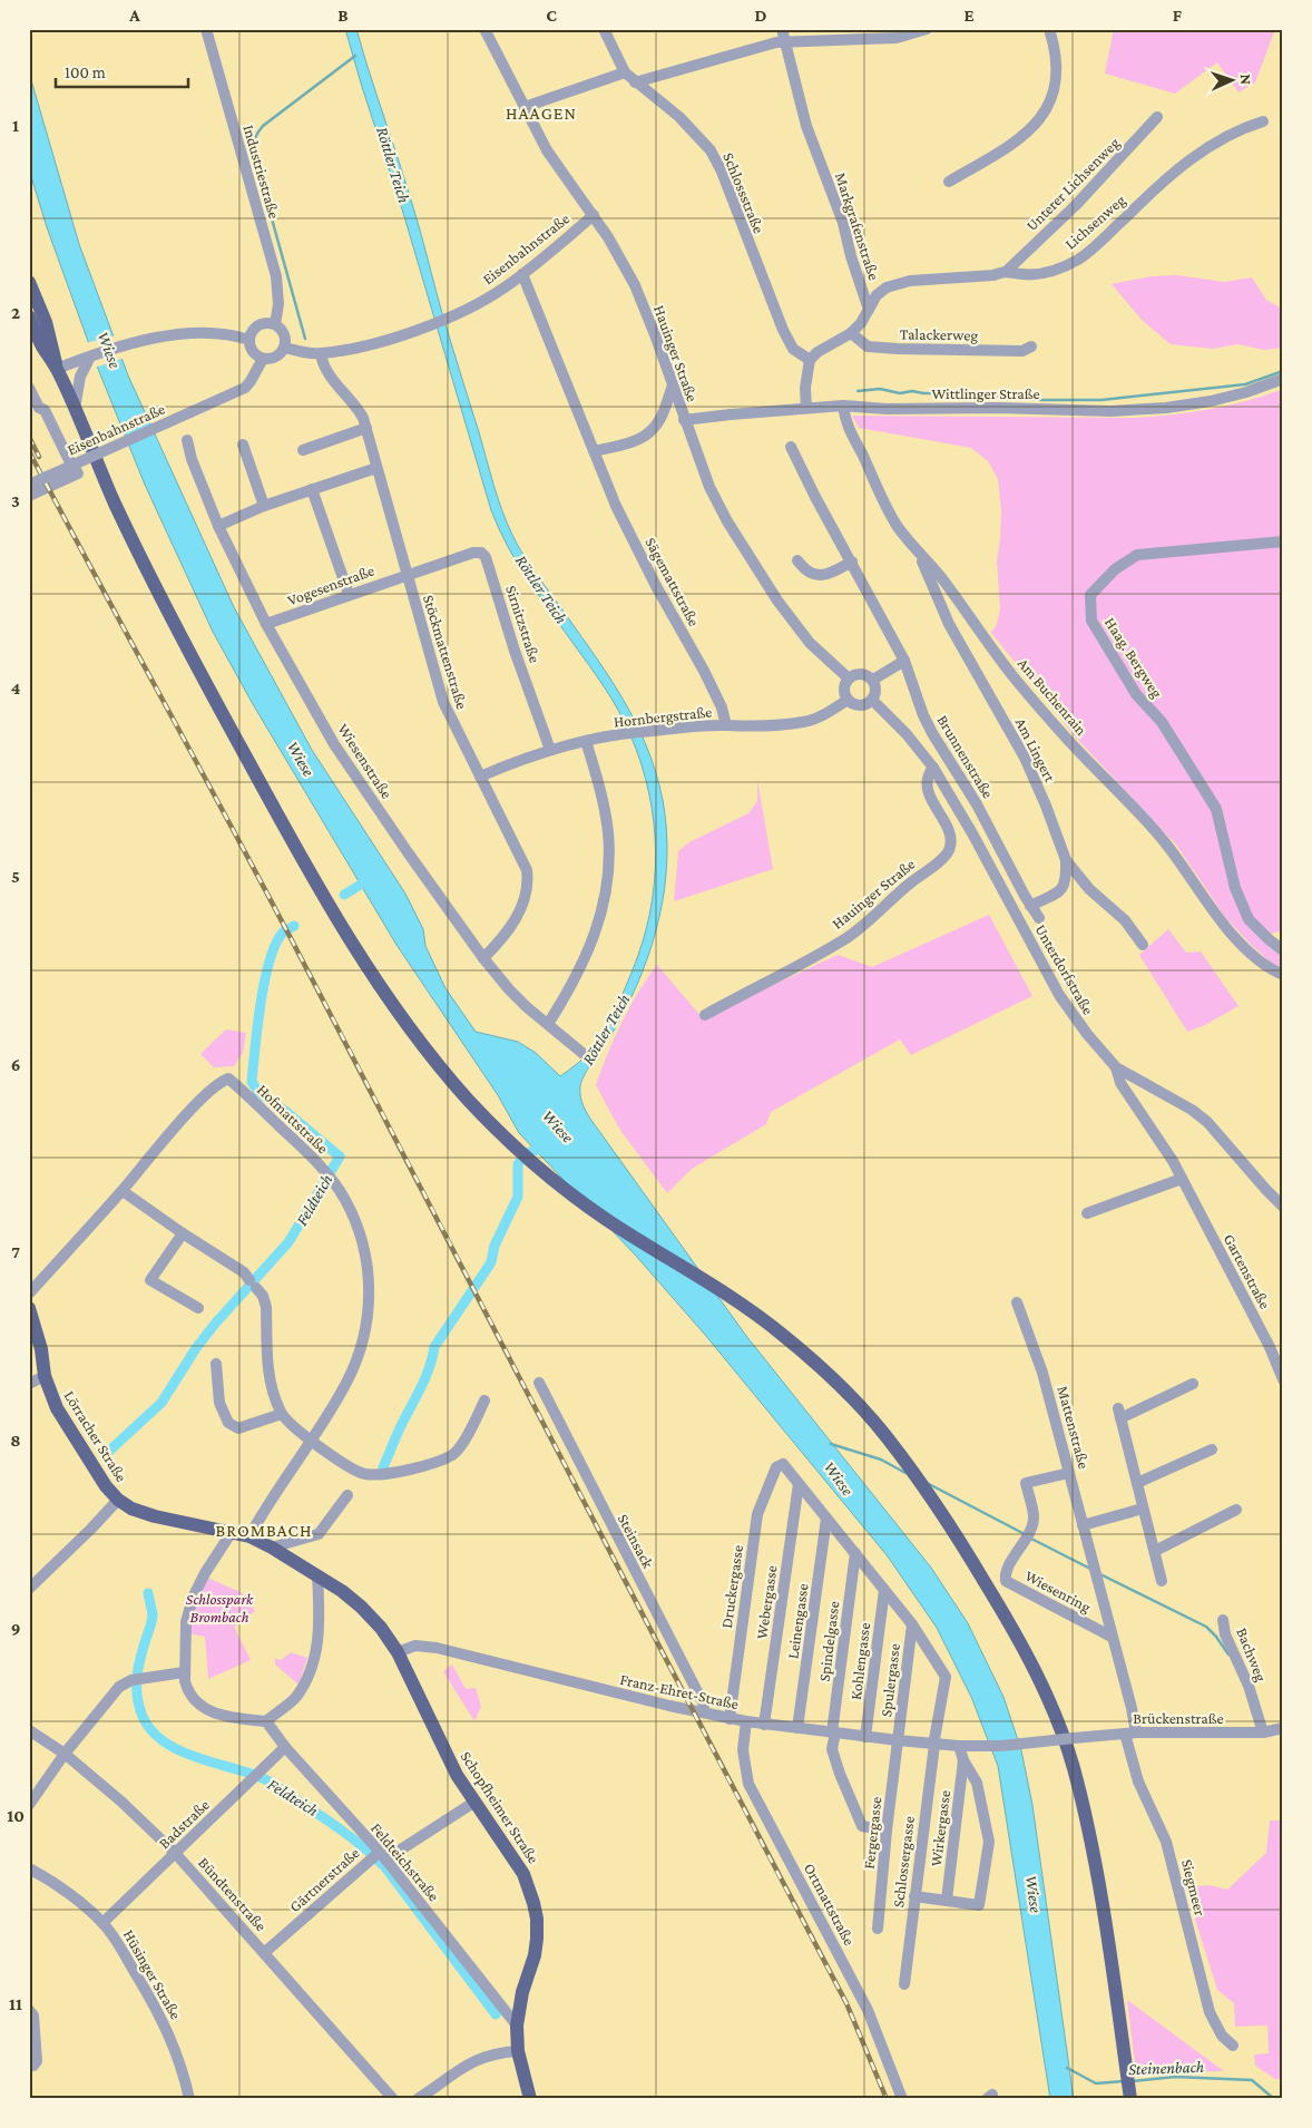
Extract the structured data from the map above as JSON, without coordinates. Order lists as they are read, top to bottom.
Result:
{
  "streets": {
    "main road": ["Lörracher Straße", "Schopfheimer Straße"],
    "street": [
      "Industriestraße",
      "Unterer Lichsenweg",
      "Schlossstraße",
      "Lichsenweg",
      "Markgrafenstraße",
      "Eisenbahnstraße",
      "Talackerweg",
      "Hauinger Straße",
      "Wittlinger Straße",
      "Sägemattstraße",
      "Vogesenstraße",
      "Sirnitzstraße",
      "Stöckmattenstraße",
      "Haag. Bergweg",
      "Am Buchenrain",
      "Hornbergstraße",
      "Am Lingert",
      "Brunnenstraße",
      "Wiesenstraße",
      "Unterdorfstraße",
      "Hofmattstraße",
      "Gartenstraße",
      "Mattenstraße",
      "Steinsack",
      "Druckergasse",
      "Wiesenring",
      "Webergasse",
      "Leinengasse",
      "Spindelgasse",
      "Bachweg",
      "Kohlengasse",
      "Spulergasse",
      "Franz-Ehret-Straße",
      "Brückenstraße",
      "Badstraße",
      "Wirkergasse",
      "Fergergasse",
      "Feldteichstraße",
      "Schlossergasse",
      "Gärtnerstraße",
      "Siegmeer",
      "Bündtenstraße",
      "Ortmattstraße",
      "Hüsinger Straße"
    ]
  },
  "crossings": [
    ["Industriestraße", "Eisenbahnstraße"],
    ["Unterer Lichsenweg", "Lichsenweg"],
    ["Lichsenweg", "Markgrafenstraße"],
    ["Eisenbahnstraße", "Hauinger Straße"],
    ["Eisenbahnstraße", "Sägemattstraße"],
    ["Eisenbahnstraße", "Stöckmattenstraße"],
    ["Hauinger Straße", "Wittlinger Straße"],
    ["Hauinger Straße", "Hornbergstraße"],
    ["Hauinger Straße", "Unterdorfstraße"],
    ["Wittlinger Straße", "Am Buchenrain"],
    ["Sägemattstraße", "Hornbergstraße"],
    ["Vogesenstraße", "Sirnitzstraße"],
    ["Vogesenstraße", "Stöckmattenstraße"],
    ["Vogesenstraße", "Wiesenstraße"],
    ["Sirnitzstraße", "Stöckmattenstraße"],
    ["Sirnitzstraße", "Hornbergstraße"],
    ["Stöckmattenstraße", "Hornbergstraße"],
    ["Stöckmattenstraße", "Wiesenstraße"],
    ["Am Buchenrain", "Am Lingert"],
    ["Hornbergstraße", "Unterdorfstraße"],
    ["Brunnenstraße", "Unterdorfstraße"],
    ["Unterdorfstraße", "Gartenstraße"],
    ["Hofmattstraße", "Lörracher Straße"],
    ["Hofmattstraße", "Schopfheimer Straße"],
    ["Hofmattstraße", "Feldteichstraße"],
    ["Mattenstraße", "Wiesenring"],
    ["Lörracher Straße", "Schopfheimer Straße"],
    ["Lörracher Straße", "Feldteichstraße"],
    ["Steinsack", "Franz-Ehret-Straße"],
    ["Druckergasse", "Webergasse"],
    ["Druckergasse", "Franz-Ehret-Straße"],
    ["Wiesenring", "Brückenstraße"],
    ["Wiesenring", "Siegmeer"],
    ["Webergasse", "Franz-Ehret-Straße"],
    ["Leinengasse", "Franz-Ehret-Straße"],
    ["Spindelgasse", "Franz-Ehret-Straße"],
    ["Bachweg", "Brückenstraße"],
    ["Spulergasse", "Fergergasse"],
    ["Spulergasse", "Schlossergasse"],
    ["Franz-Ehret-Straße", "Schopfheimer Straße"],
    ["Franz-Ehret-Straße", "Ortmattstraße"],
    ["Brückenstraße", "Siegmeer"],
    ["Schopfheimer Straße", "Feldteichstraße"],
    ["Schopfheimer Straße", "Gärtnerstraße"],
    ["Badstraße", "Feldteichstraße"],
    ["Badstraße", "Bündtenstraße"],
    ["Badstraße", "Hüsinger Straße"],
    ["Feldteichstraße", "Gärtnerstraße"],
    ["Gärtnerstraße", "Bündtenstraße"]
  ],
  "districts": ["HAAGEN", "BROMBACH"],
  "water": [
    "Röttler Teich",
    "Wiese",
    "Feldteich",
    "Steinenbach"
  ],
  "parks": ["Schlosspark Brombach"],
  "scale_bar": "100 m",
  "north": "right",
  "grid": {
    "columns": [
      "A",
      "B",
      "C",
      "D",
      "E",
      "F"
    ],
    "rows": [
      "1",
      "2",
      "3",
      "4",
      "5",
      "6",
      "7",
      "8",
      "9",
      "10",
      "11"
    ]
  }
}
